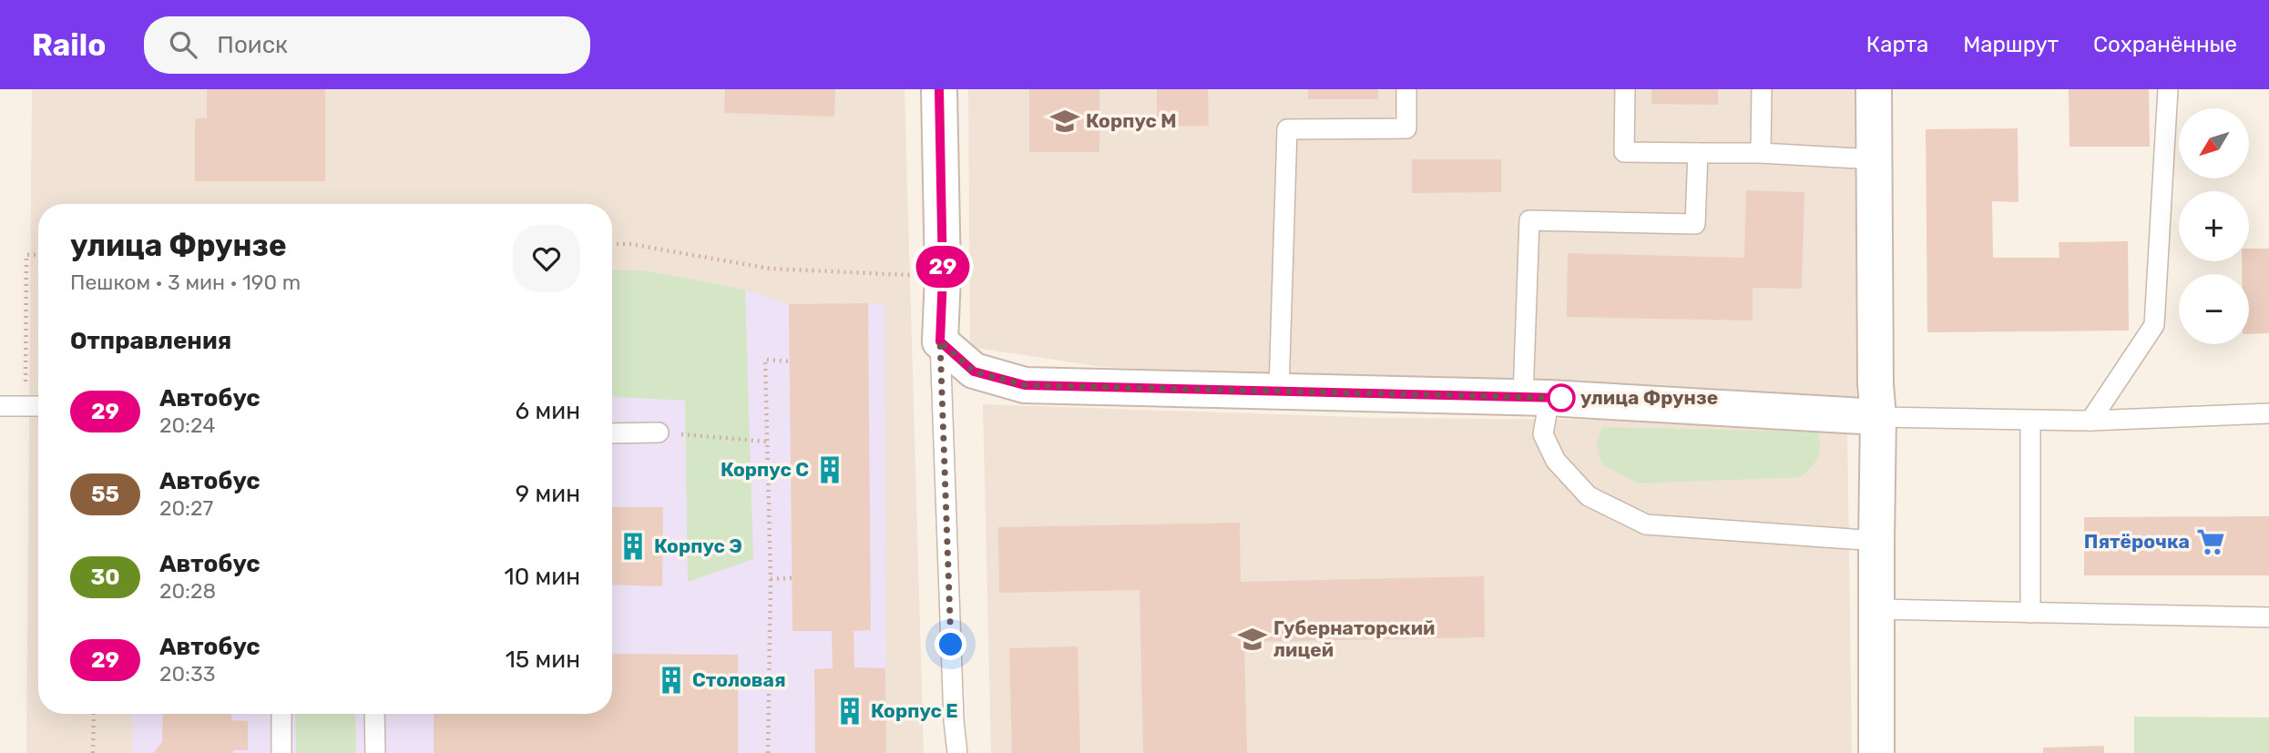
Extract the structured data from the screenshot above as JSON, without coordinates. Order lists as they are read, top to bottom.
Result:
{
  "places": {
    "school or university": ["Корпус M", "Губернаторский лицей"],
    "other": ["улица Фрунзе"],
    "building": [
      "Корпус С",
      "Корпус Э",
      "Столовая",
      "Корпус Е"
    ],
    "supermarket": ["Пятёрочка"]
  },
  "lines": ["bus line 29"],
  "north": "bottom left",
  "page": {
    "header": "Railo",
    "search": "Поиск",
    "nav": ["Карта", "Маршрут", "Сохранённые"],
    "on_map": "29",
    "map_buttons": ["+", "−"],
    "heading": [
      ["улица Фрунзе", "Пешком · 3 мин · 190 m"],
      "Отправления"
    ],
    "list": [
      {
        "mark": "29",
        "name": "Автобус",
        "note": "20:24",
        "value": "6 мин"
      },
      {
        "mark": "55",
        "name": "Автобус",
        "note": "20:27",
        "value": "9 мин"
      },
      {
        "mark": "30",
        "name": "Автобус",
        "note": "20:28",
        "value": "10 мин"
      },
      {
        "mark": "29",
        "name": "Автобус",
        "note": "20:33",
        "value": "15 мин"
      }
    ]
  }
}
